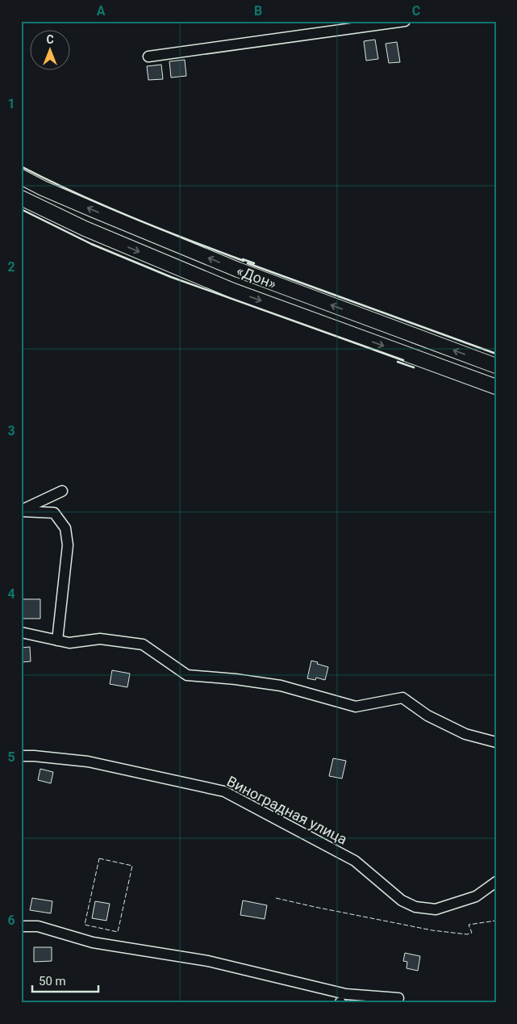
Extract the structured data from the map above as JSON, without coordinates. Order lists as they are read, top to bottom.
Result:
{
  "streets": {
    "highway": ["«Дон»"],
    "street": ["Виноградная улица"]
  },
  "scale_bar": "50 m",
  "north": "top",
  "grid": {
    "columns": ["A", "B", "C"],
    "rows": [
      "1",
      "2",
      "3",
      "4",
      "5",
      "6"
    ]
  }
}
